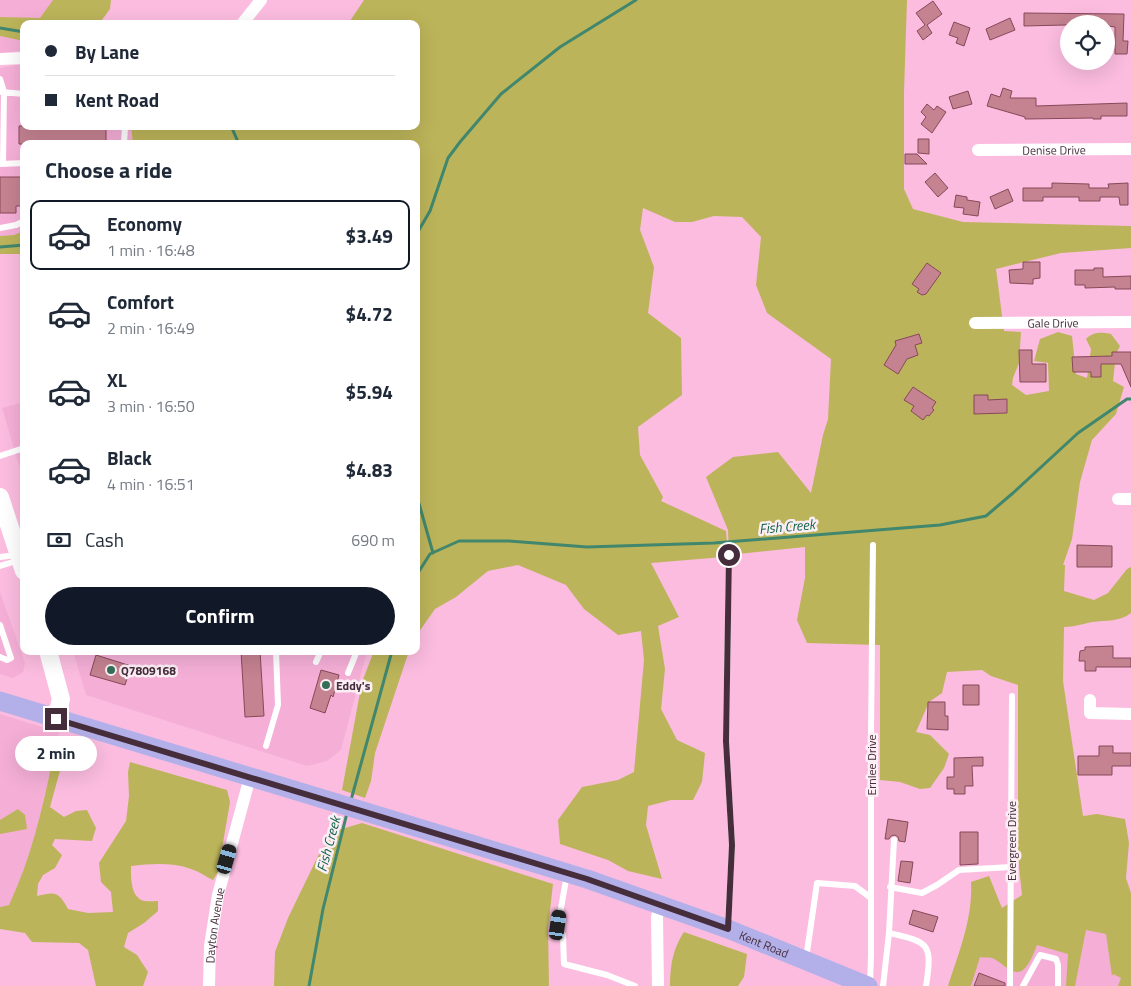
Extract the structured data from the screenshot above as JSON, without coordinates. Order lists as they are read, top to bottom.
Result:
{
  "streets": {
    "main road": ["Kent Road"],
    "street": ["Denise Drive", "Gale Drive", "Dayton Avenue"],
    "lane": ["Ernlee Drive", "Evergreen Drive"]
  },
  "crossings": [
    ["Ernlee Drive", "Kent Road"],
    ["Dayton Avenue", "Kent Road"]
  ],
  "water": ["Fish Creek"],
  "places": ["Q7809168", "Eddy's"],
  "page": {
    "banner": ["By Lane", "Kent Road"],
    "heading": "Choose a ride",
    "list": [
      {
        "name": "Economy",
        "note": "1 min · 16:48",
        "value": "$3.49"
      },
      {
        "name": "Comfort",
        "note": "2 min · 16:49",
        "value": "$4.72"
      },
      {
        "name": "XL",
        "note": "3 min · 16:50",
        "value": "$5.94"
      },
      {
        "name": "Black",
        "note": "4 min · 16:51",
        "value": "$4.83"
      }
    ],
    "pay": ["Cash", "690 m"],
    "buttons": "Confirm",
    "bubble": "2 min"
  }
}
